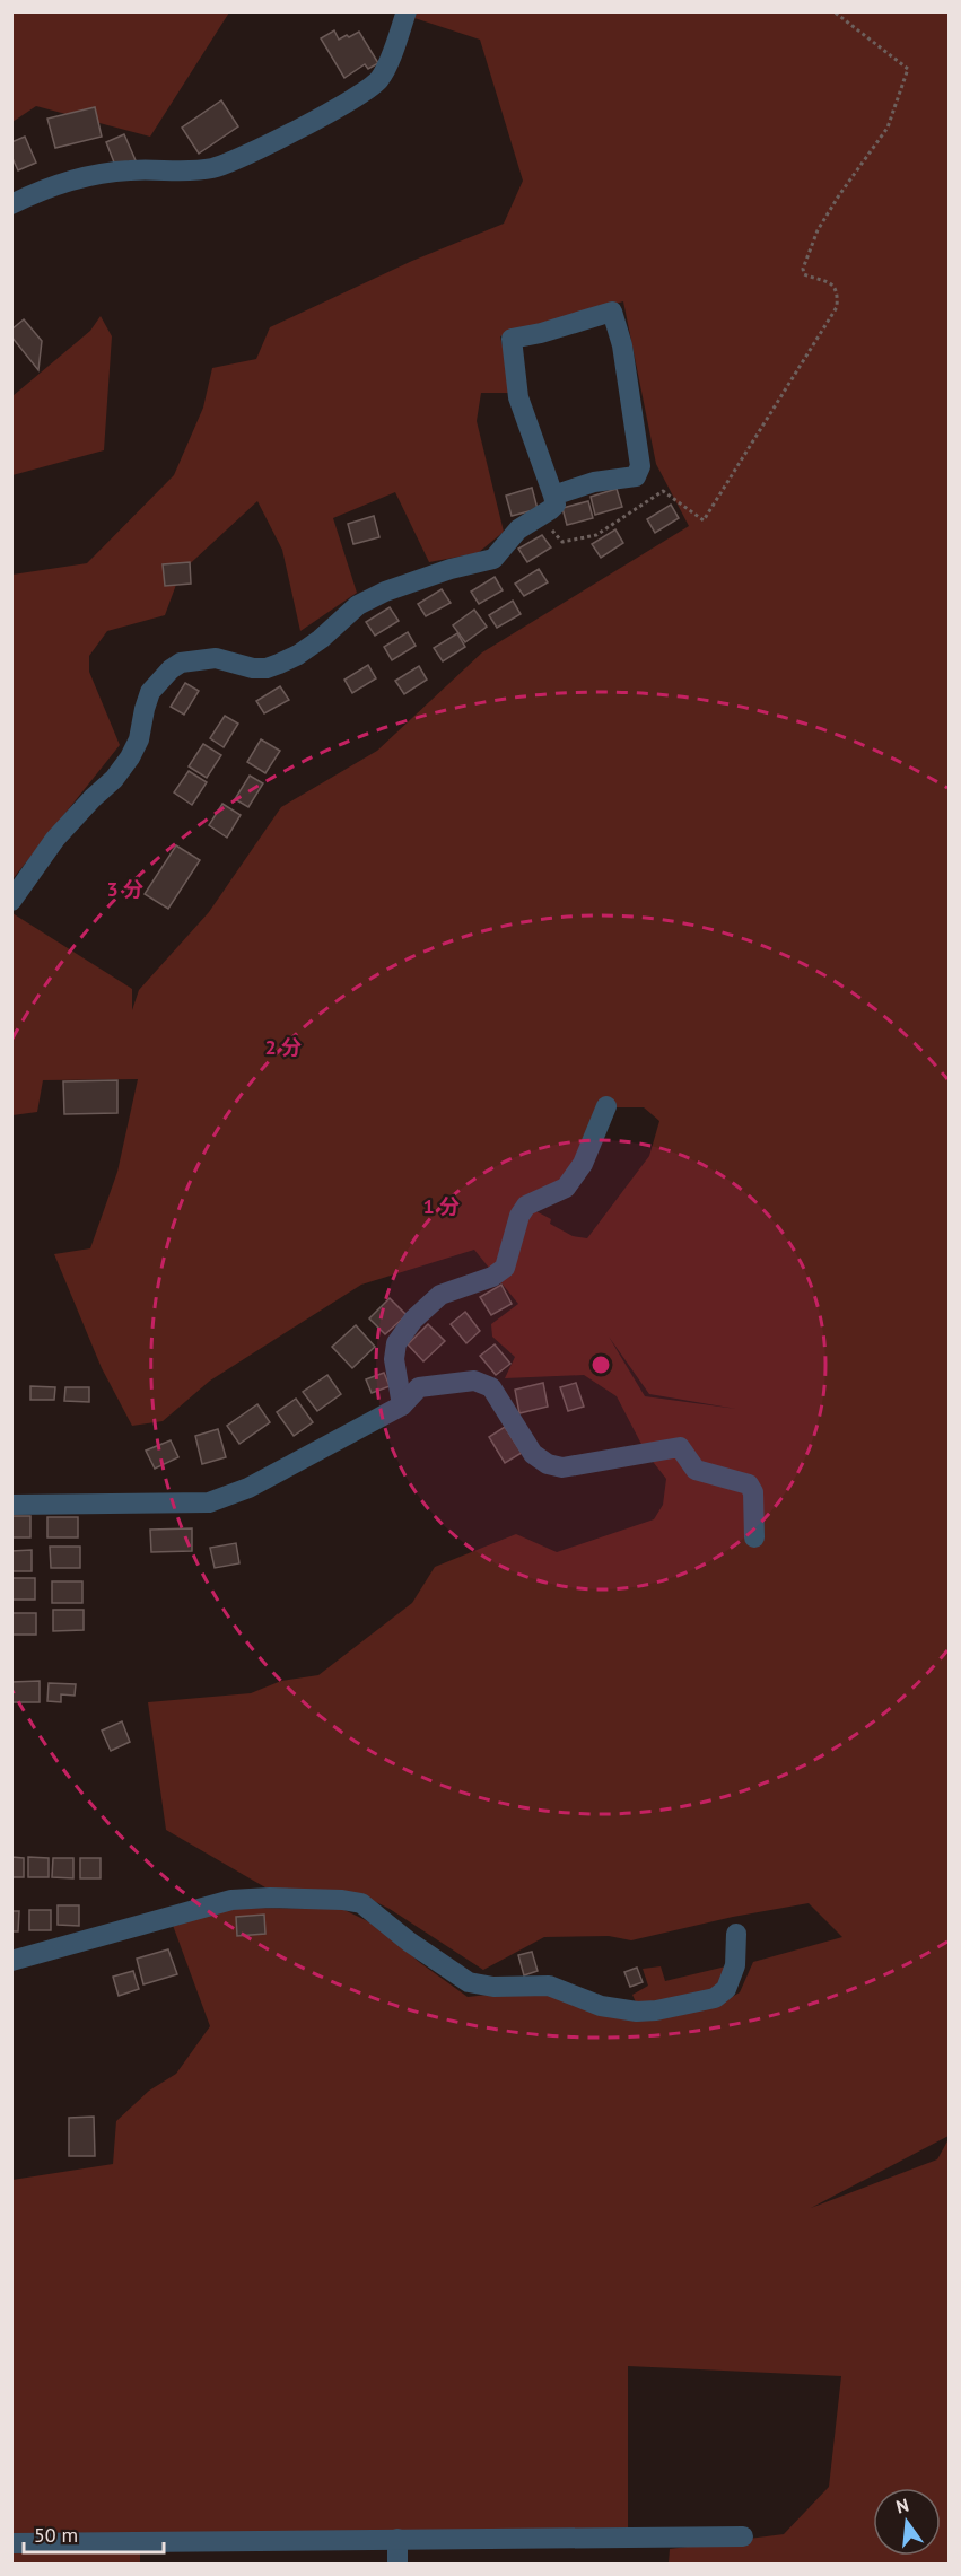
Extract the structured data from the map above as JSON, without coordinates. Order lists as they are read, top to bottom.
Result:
{
  "scale_bar": "50 m",
  "north": "top",
  "rings": ["3 分", "2 分", "1 分"]
}
